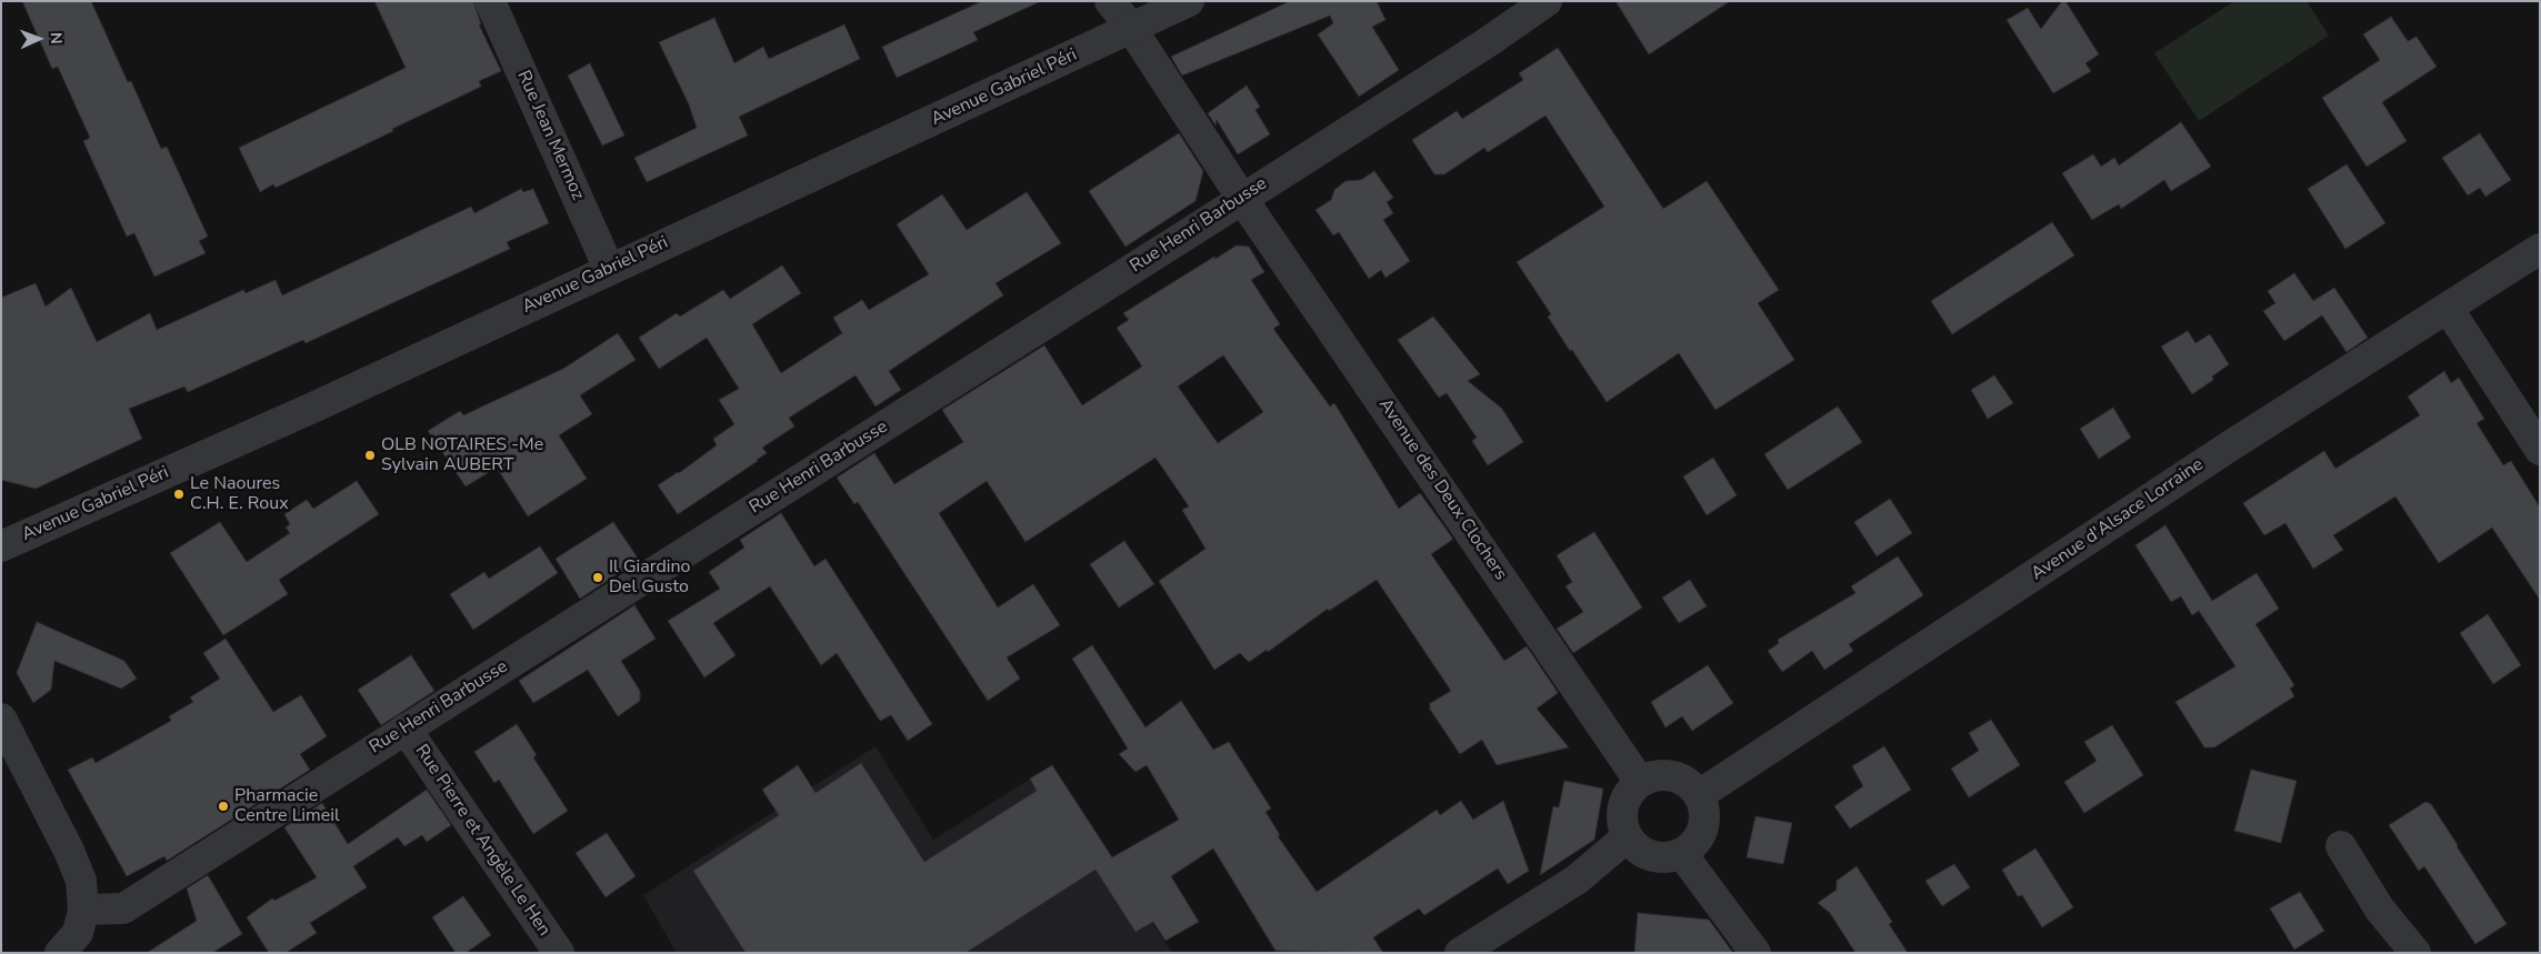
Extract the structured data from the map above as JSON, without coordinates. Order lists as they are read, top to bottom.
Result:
{
  "streets": {
    "street": [
      "Avenue Gabriel Péri",
      "Rue Jean Mermoz",
      "Rue Henri Barbusse",
      "Avenue des Deux Clochers",
      "Avenue d'Alsace Lorraine",
      "Rue Pierre et Angèle Le Hen"
    ]
  },
  "crossings": [
    ["Avenue Gabriel Péri", "Rue Jean Mermoz"],
    ["Avenue Gabriel Péri", "Avenue des Deux Clochers"],
    ["Rue Henri Barbusse", "Avenue des Deux Clochers"],
    ["Rue Henri Barbusse", "Rue Pierre et Angèle Le Hen"],
    ["Avenue des Deux Clochers", "Avenue d'Alsace Lorraine"]
  ],
  "places": [
    "OLB NOTAIRES -Me Sylvain AUBERT",
    "Le Naoures C.H. E. Roux",
    "Il Giardino Del Gusto",
    "Pharmacie Centre Limeil"
  ],
  "north": "right"
}
